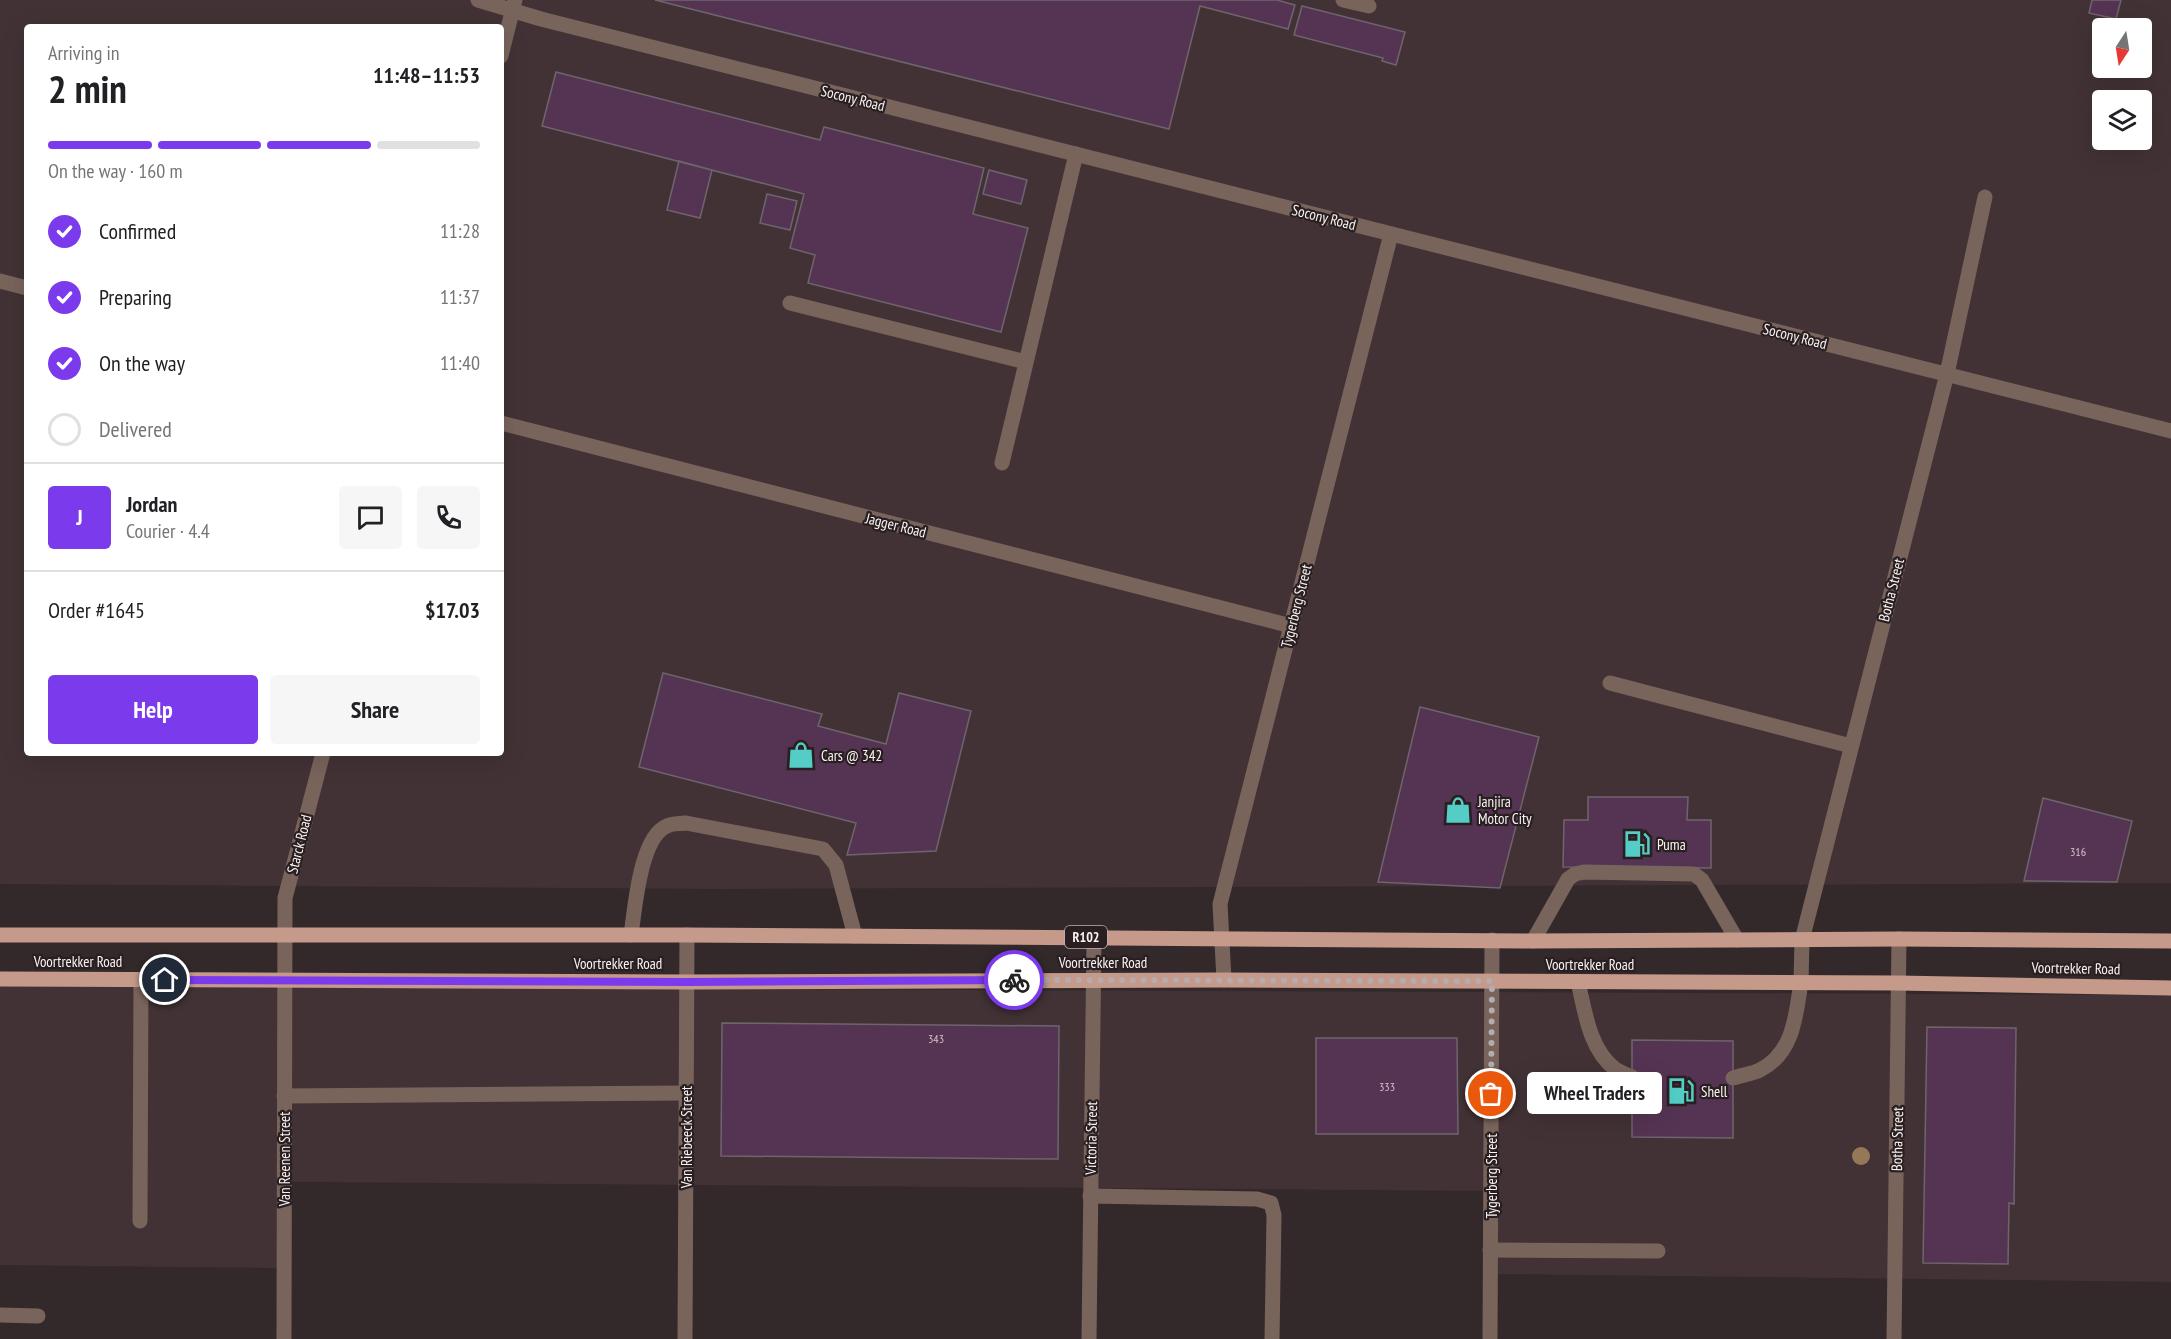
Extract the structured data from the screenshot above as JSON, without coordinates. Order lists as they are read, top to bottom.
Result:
{
  "streets": {
    "main road": ["R102", "Voortrekker Road"],
    "street": [
      "Socony Road",
      "Jagger Road",
      "Botha Street",
      "Tygerberg Street",
      "Starck Road",
      "Van Riebeeck Street",
      "Victoria Street",
      "Van Reenen Street"
    ]
  },
  "crossings": [
    ["Socony Road", "Botha Street"],
    ["Socony Road", "Tygerberg Street"],
    ["Jagger Road", "Tygerberg Street"],
    ["Botha Street", "Voortrekker Road"],
    ["Tygerberg Street", "Voortrekker Road"],
    ["Starck Road", "Voortrekker Road"],
    ["Starck Road", "Van Reenen Street"],
    ["Voortrekker Road", "Van Riebeeck Street"],
    ["Voortrekker Road", "Victoria Street"],
    ["Voortrekker Road", "Van Reenen Street"]
  ],
  "places": {
    "shop": ["Cars @ 342", "Janjira Motor City"],
    "fuel station": ["Puma", "Shell"],
    "other": ["Wheel Traders"]
  },
  "house_numbers": ["316", "343", "333"],
  "north": "bottom",
  "page": {
    "heading": ["2 min", "Arriving in", "11:48–11:53"],
    "panel": [
      "Jordan",
      "Courier · 4.4",
      "Order #1645",
      "$17.03"
    ],
    "bar": "On the way · 160 m",
    "list": [
      ["Confirmed", "11:28"],
      ["Preparing", "11:37"],
      ["On the way", "11:40"],
      "Delivered"
    ],
    "round": "J",
    "buttons": ["Help", "Share"],
    "bubble": "Wheel Traders"
  }
}
